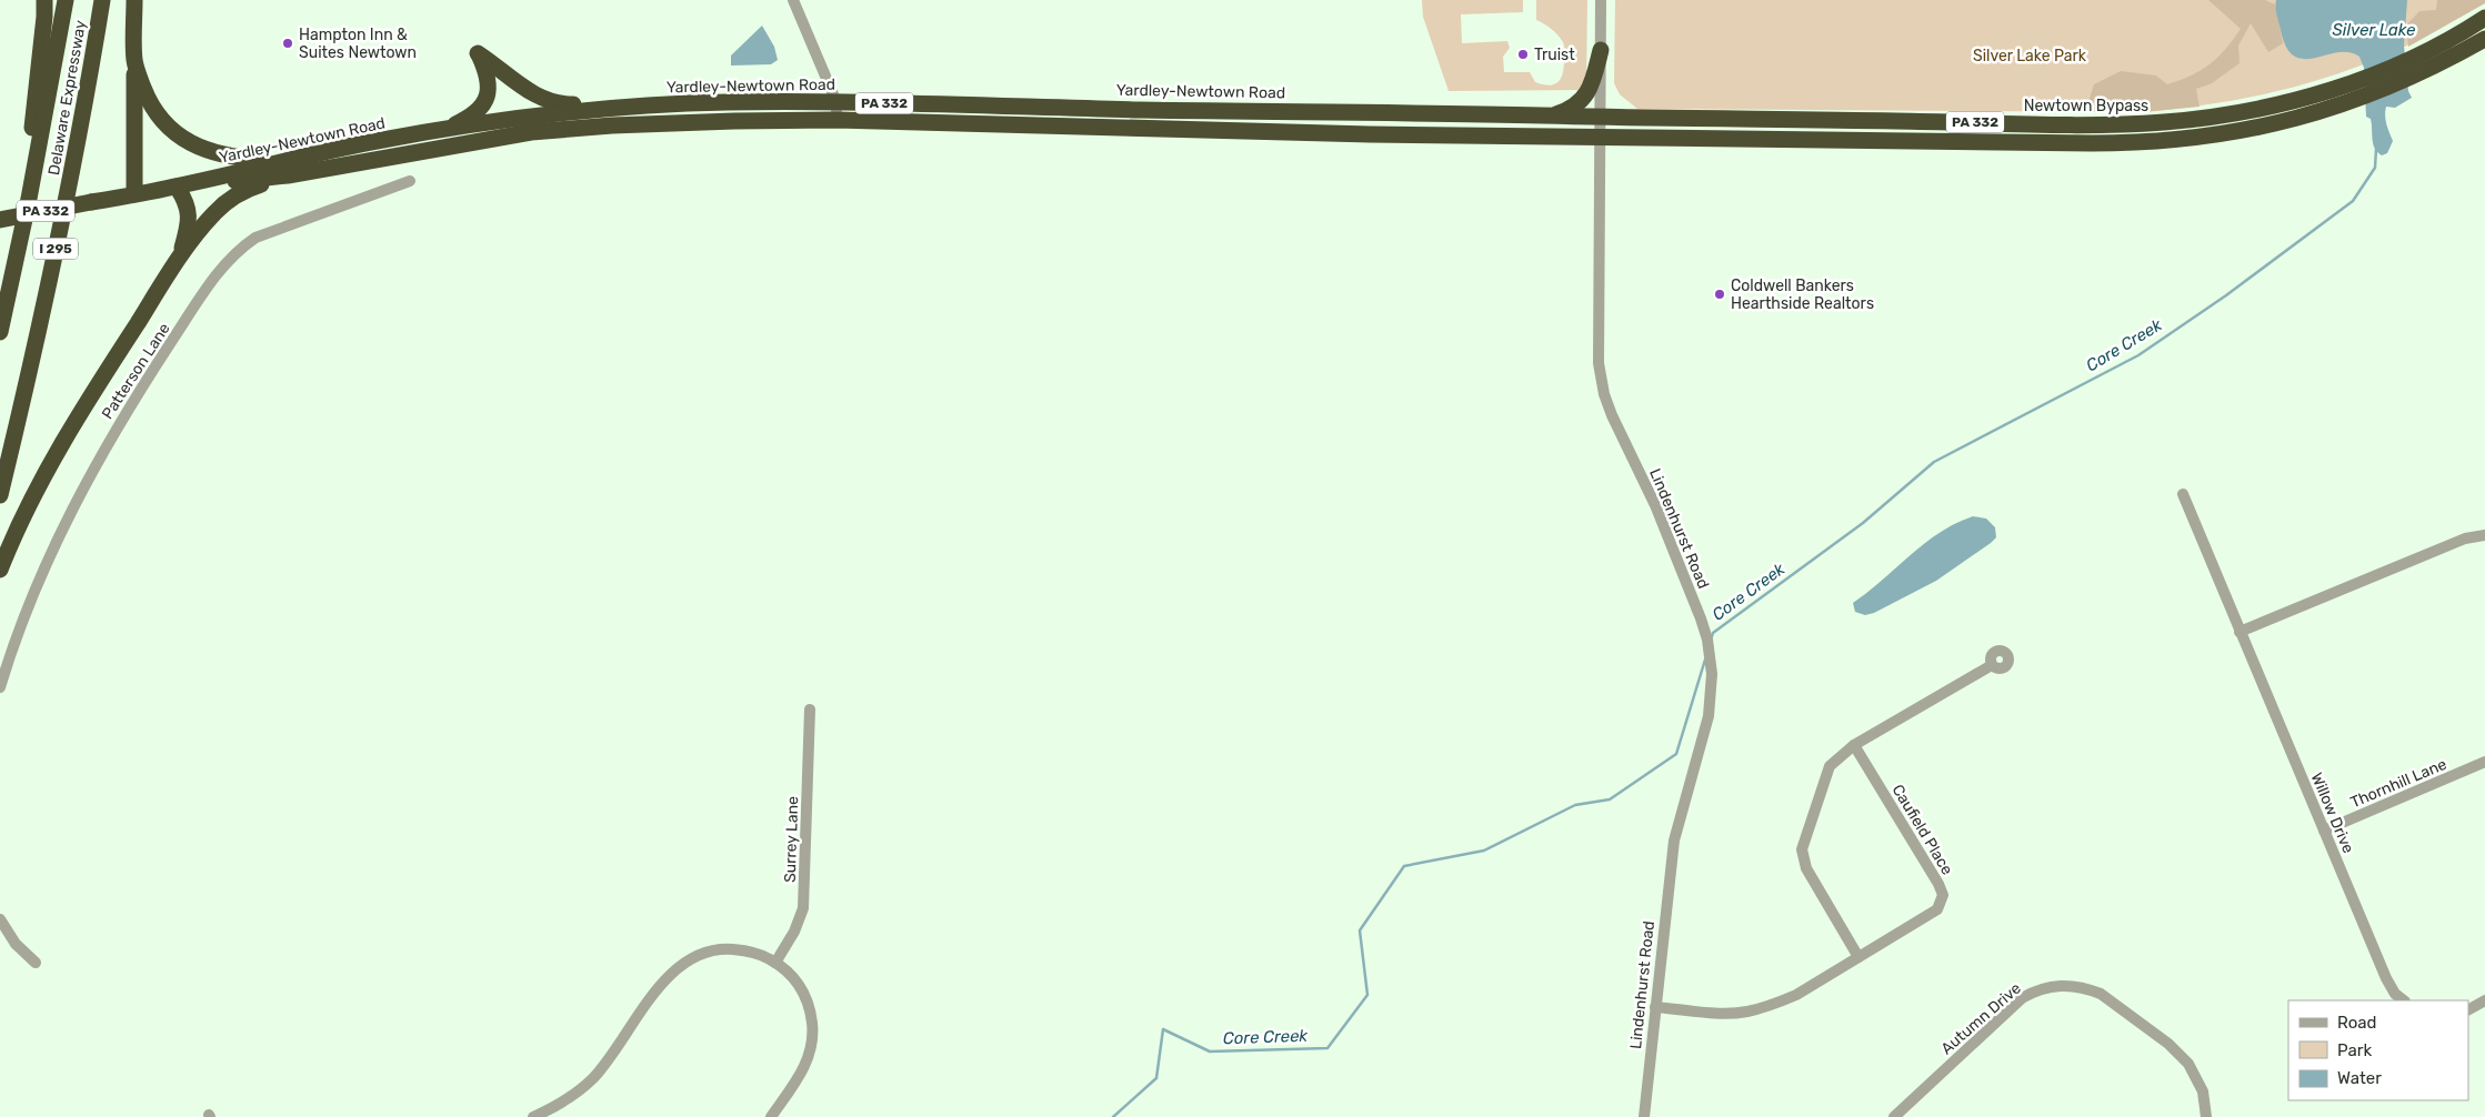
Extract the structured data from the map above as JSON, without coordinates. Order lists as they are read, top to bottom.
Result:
{
  "streets": {
    "highway": [
      "Yardley-Newtown Road",
      "Delaware Expressway",
      "PA 332",
      "Newtown Bypass",
      "I 295"
    ],
    "street": [
      "Patterson Lane",
      "Lindenhurst Road",
      "Thornhill Lane",
      "Willow Drive",
      "Caufield Place",
      "Surrey Lane",
      "Autumn Drive"
    ]
  },
  "crossings": [
    ["Yardley-Newtown Road", "PA 332"],
    ["Yardley-Newtown Road", "Newtown Bypass"],
    ["Yardley-Newtown Road", "Lindenhurst Road"],
    ["PA 332", "Lindenhurst Road"],
    ["Newtown Bypass", "Lindenhurst Road"],
    ["Lindenhurst Road", "Caufield Place"],
    ["Thornhill Lane", "Willow Drive"]
  ],
  "water": ["Silver Lake", "Core Creek"],
  "parks": ["Silver Lake Park"],
  "places": ["Hampton Inn & Suites Newtown", "Truist", "Coldwell Bankers Hearthside Realtors"],
  "legend": ["Road", "Park", "Water"]
}
